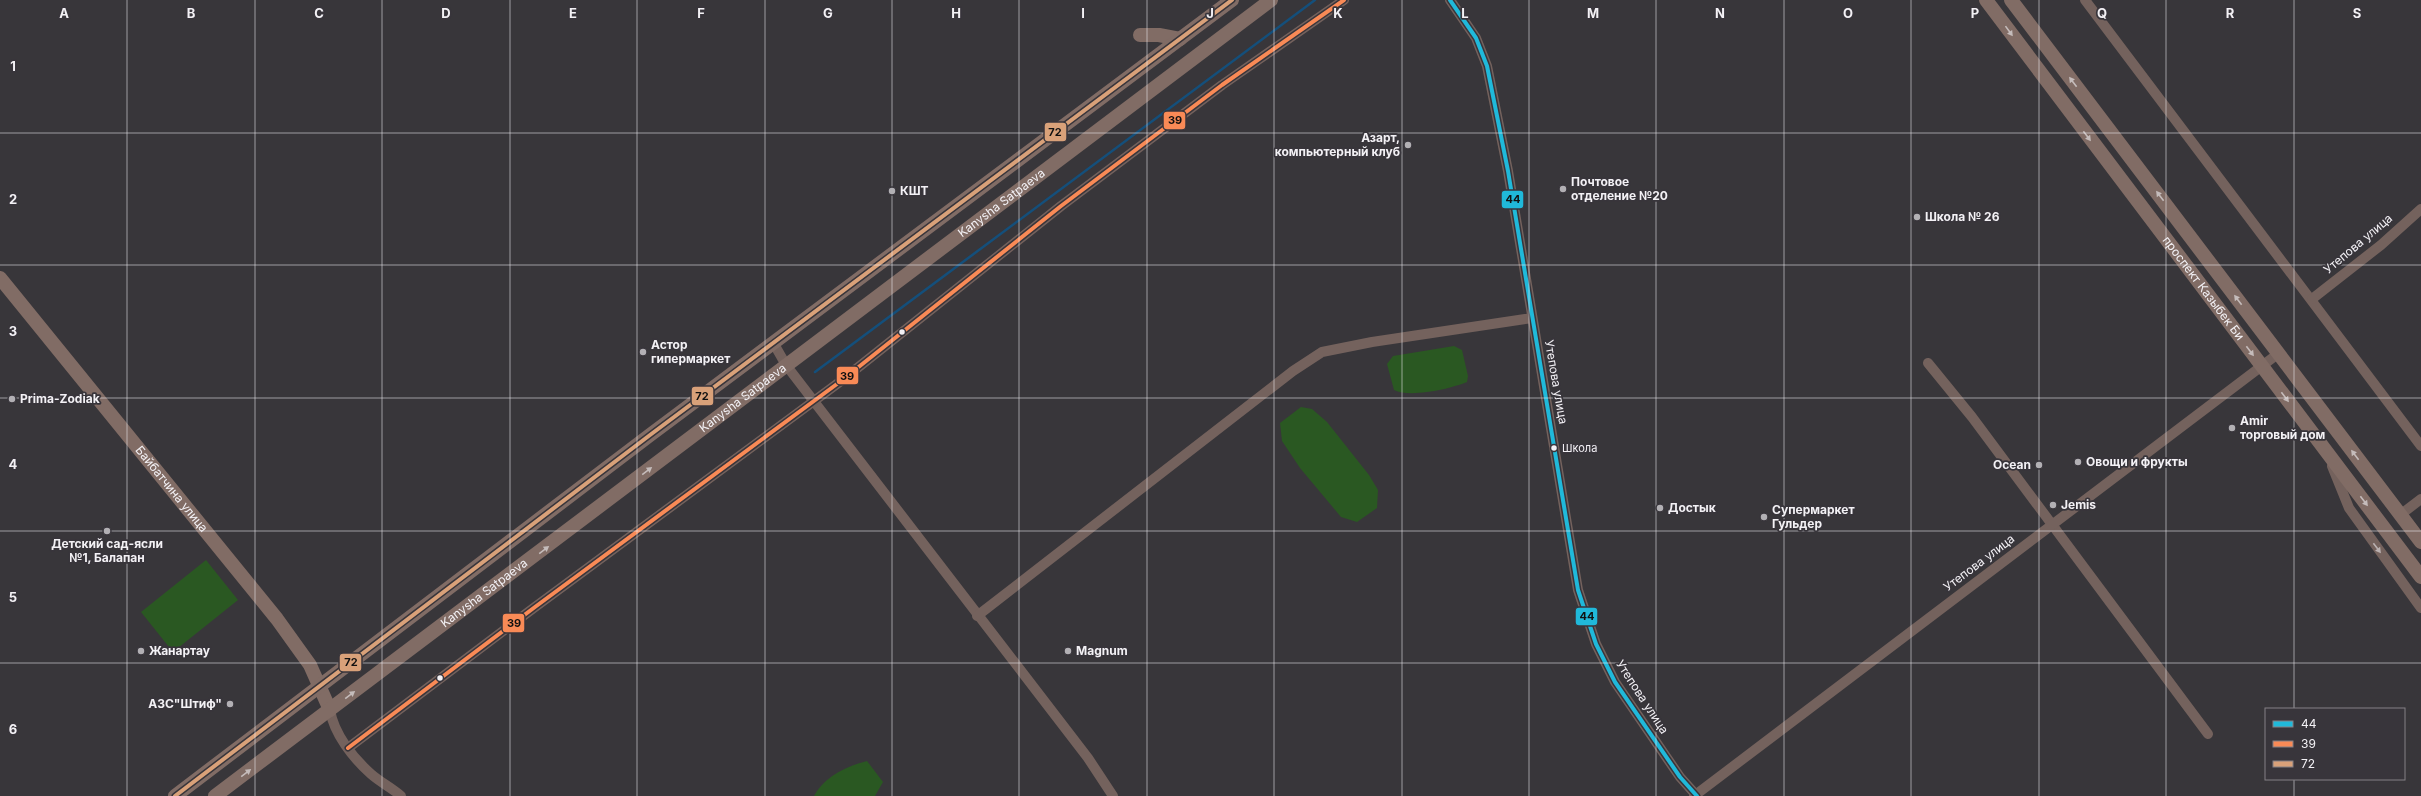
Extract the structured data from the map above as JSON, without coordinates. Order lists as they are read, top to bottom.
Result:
{
  "streets": {
    "main road": ["Kanysha Satpaeva", "проспект Казыбек Би", "Байбатчина улица"],
    "street": ["Утепова улица"]
  },
  "crossings": [
    ["Kanysha Satpaeva", "Байбатчина улица"],
    ["Утепова улица", "проспект Казыбек Би"]
  ],
  "places": [
    "Азарт, компьютерный клуб",
    "Почтовое отделение №20",
    "КШТ",
    "Школа № 26",
    "Астор гипермаркет",
    "Prima-Zodiak",
    "Amir торговый дом",
    "Школа",
    "Овощи и фрукты",
    "Ocean",
    "Jemis",
    "Достык",
    "Супермаркет Гульдер",
    "Детский сад-ясли №1, Балапан",
    "Жанартау",
    "Magnum",
    "АЗС\"Штиф\""
  ],
  "lines": ["transit line 44", "transit line 39", "transit line 72"],
  "legend": ["44", "39", "72"],
  "grid": {
    "columns": [
      "A",
      "B",
      "C",
      "D",
      "E",
      "F",
      "G",
      "H",
      "I",
      "J",
      "K",
      "L",
      "M",
      "N",
      "O",
      "P",
      "Q",
      "R",
      "S"
    ],
    "rows": [
      "1",
      "2",
      "3",
      "4",
      "5",
      "6"
    ]
  }
}
